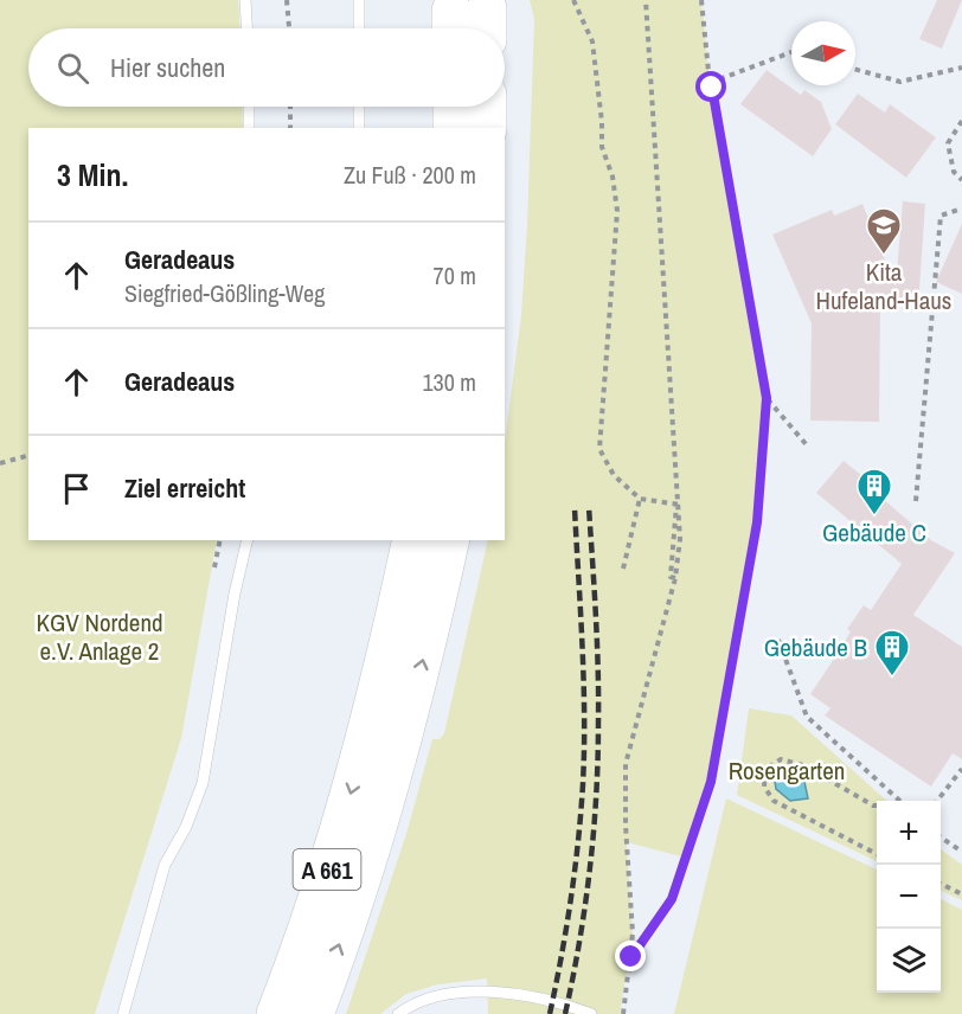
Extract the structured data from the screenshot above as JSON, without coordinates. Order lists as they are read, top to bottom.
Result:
{
  "streets": {
    "highway": ["A 661"]
  },
  "parks": ["KGV Nordend e.V. Anlage 2", "Rosengarten"],
  "places": {
    "school or university": ["Kita Hufeland-Haus"],
    "building": ["Gebäude C", "Gebäude B"]
  },
  "north": "right",
  "page": {
    "search": "Hier suchen",
    "heading": ["3 Min.", "Zu Fuß · 200 m"],
    "list": [
      ["Geradeaus", "Siegfried-Gößling-Weg", "70 m"],
      ["Geradeaus", "130 m"],
      "Ziel erreicht"
    ],
    "map_buttons": ["+", "−"]
  }
}
